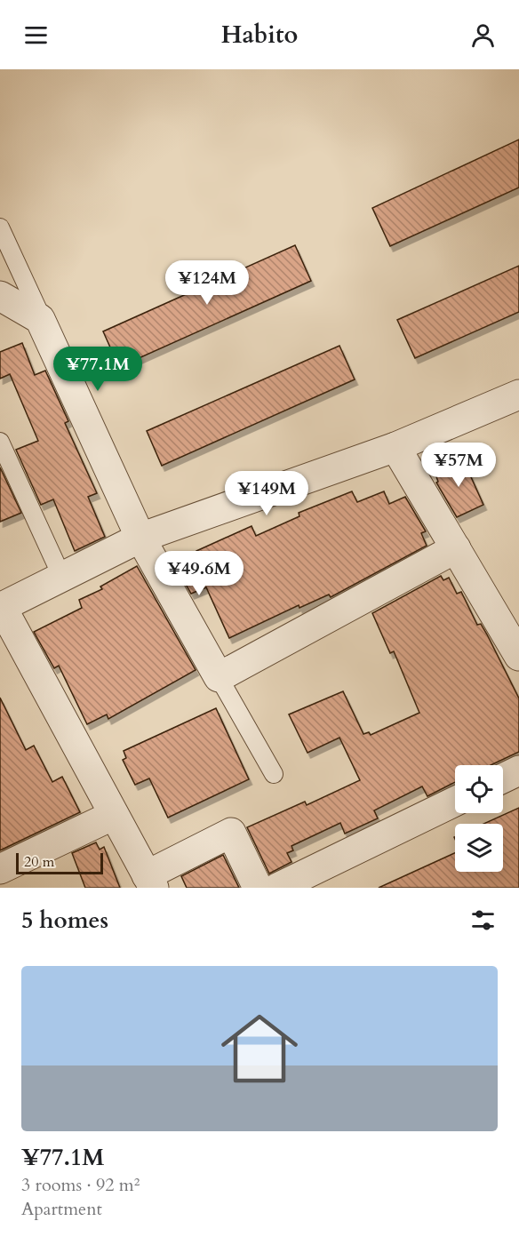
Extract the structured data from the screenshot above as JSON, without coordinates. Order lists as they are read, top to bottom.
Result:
{
  "scale_bar": "20 m",
  "page": {
    "header": "Habito",
    "price": [
      "¥124M",
      "¥77.1M",
      "¥57M",
      "¥149M",
      "¥49.6M"
    ],
    "scale": "20 m",
    "heading": "5 homes",
    "list": [
      {
        "name": "¥77.1M",
        "note": "3 rooms · 92 m² · Apartment"
      }
    ]
  }
}
